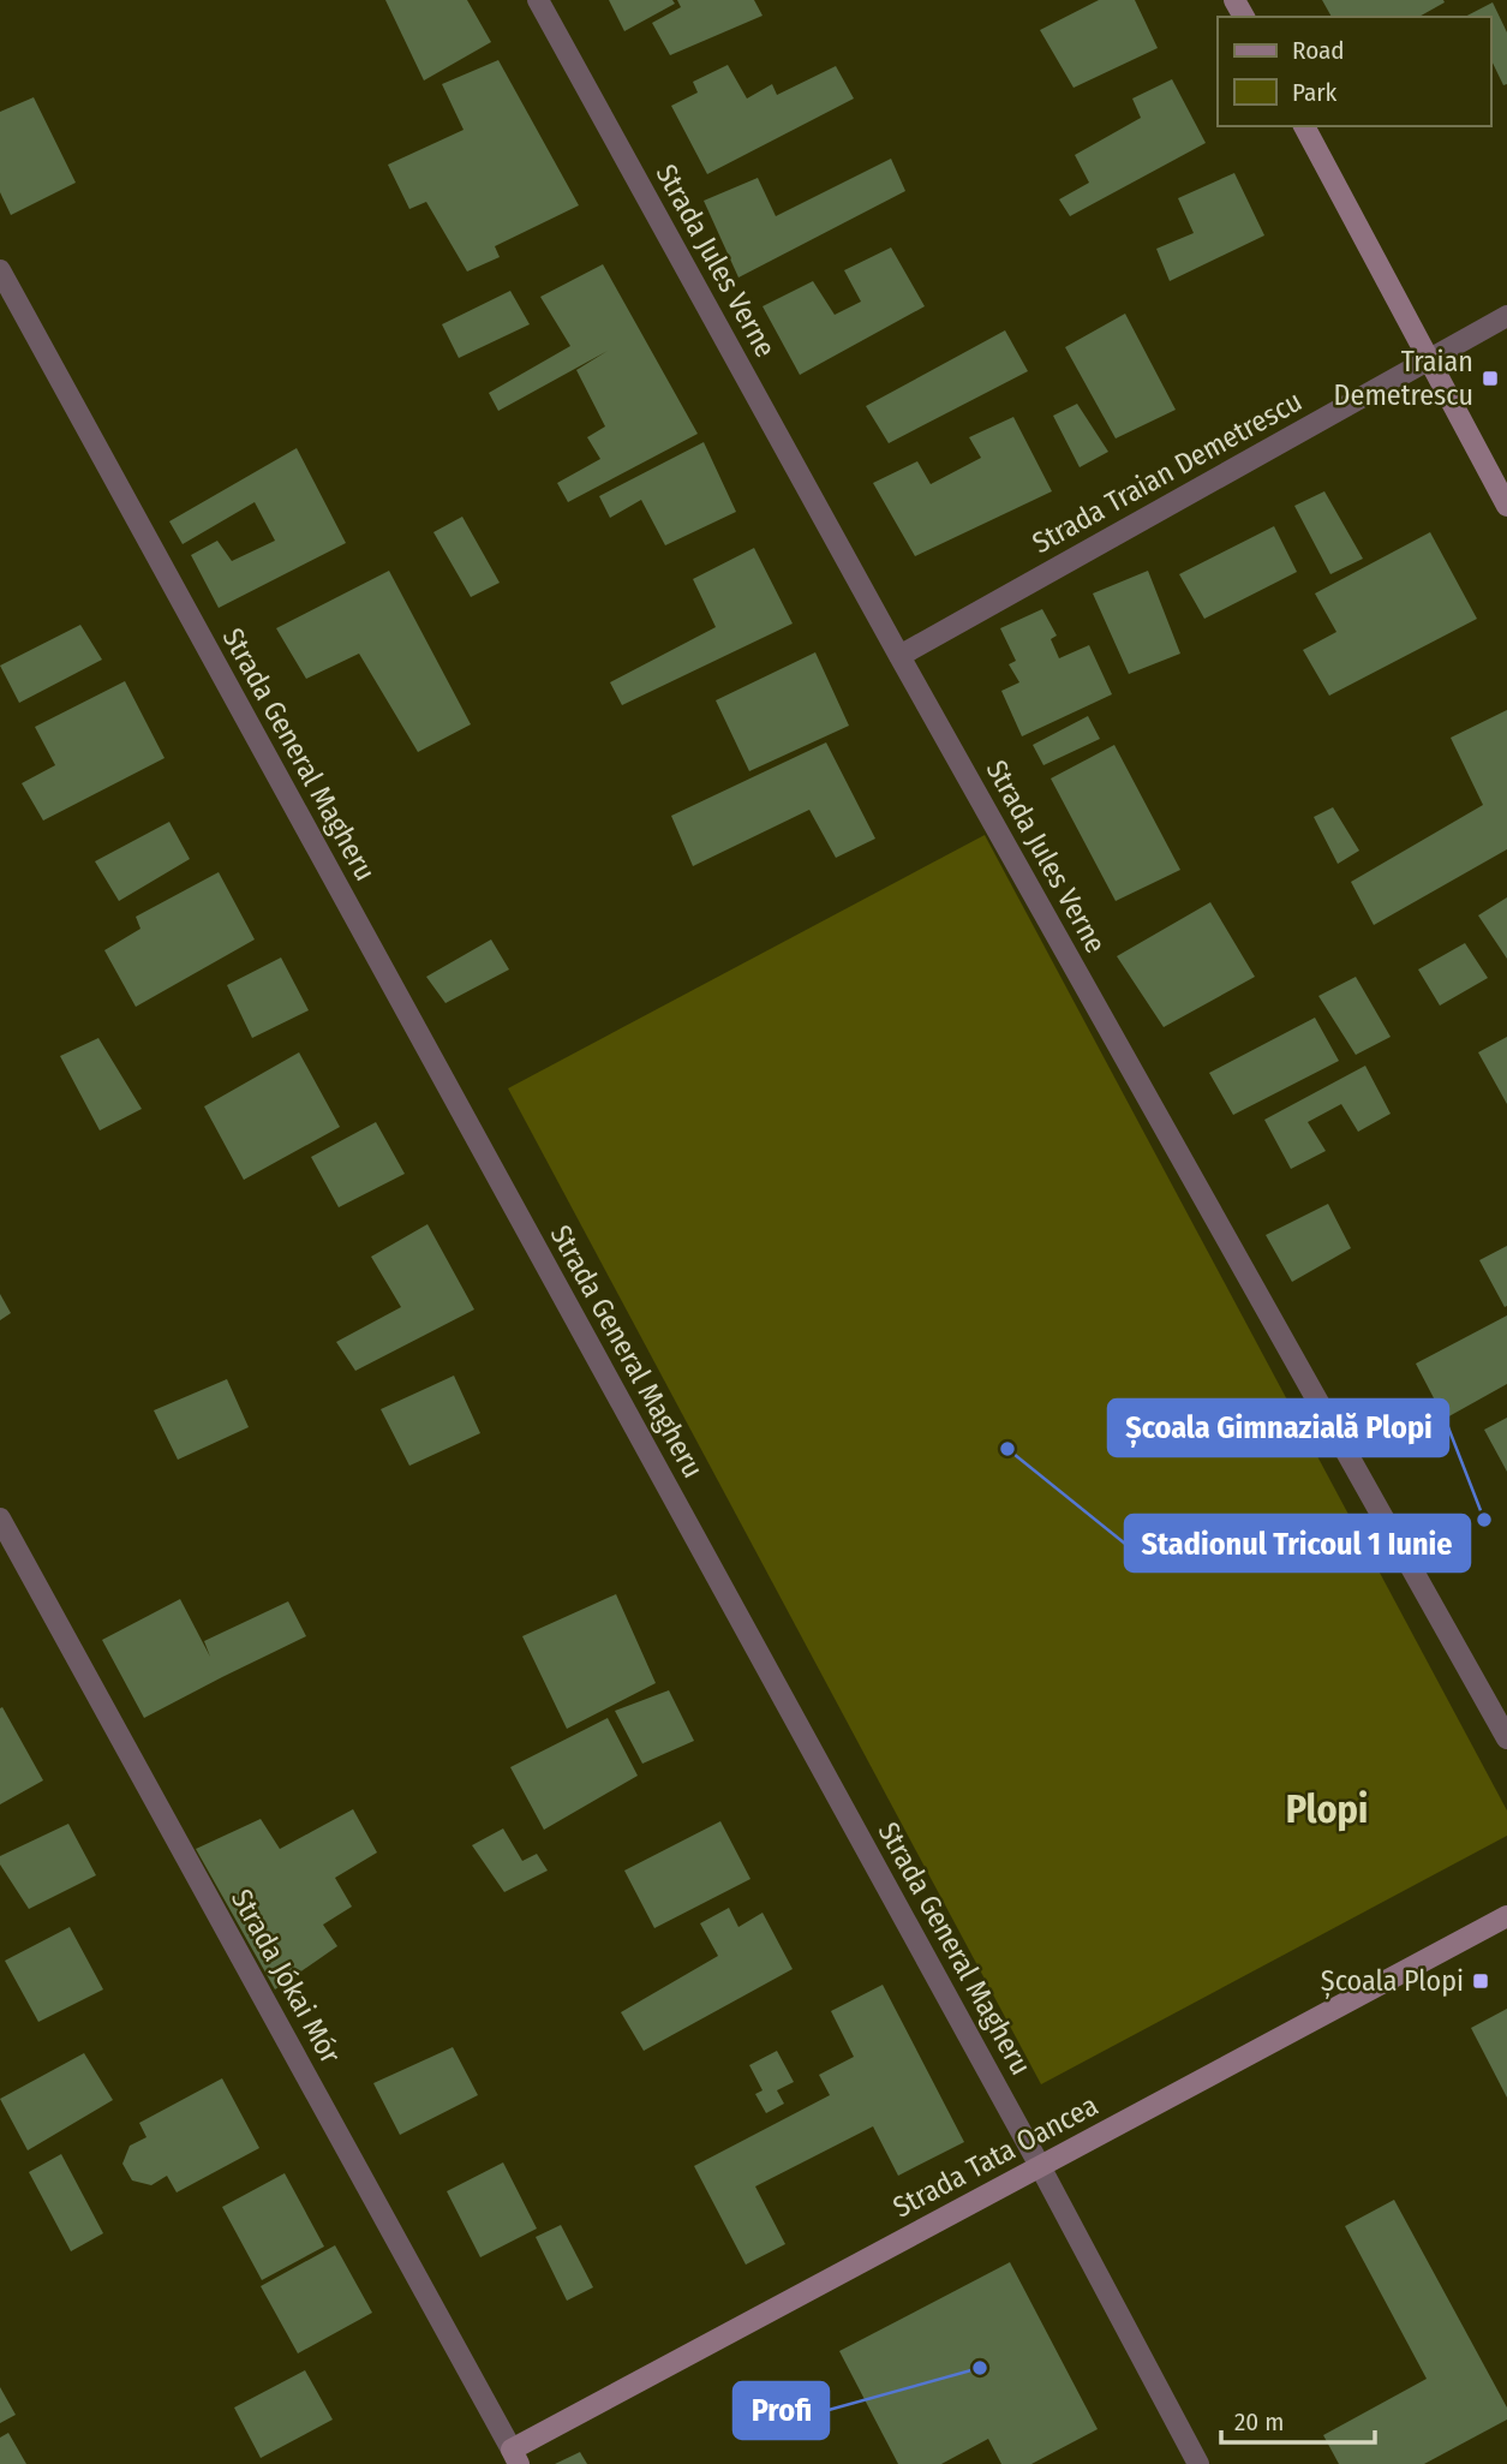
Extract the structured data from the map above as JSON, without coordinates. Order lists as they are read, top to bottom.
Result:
{
  "streets": {
    "street": [
      "Strada Jules Verne",
      "Strada Traian Demetrescu",
      "Strada General Magheru",
      "Strada Jókai Mór",
      "Strada Tata Oancea"
    ]
  },
  "crossings": [
    ["Strada Jules Verne", "Strada Traian Demetrescu"],
    ["Strada General Magheru", "Strada Tata Oancea"],
    ["Strada Jókai Mór", "Strada Tata Oancea"]
  ],
  "districts": ["Plopi"],
  "places": {
    "transit": ["Traian Demetrescu", "Școala Plopi"],
    "other": ["Stadionul Tricoul 1 Iunie", "Școala Gimnazială Plopi", "Profi"]
  },
  "legend": ["Road", "Park"],
  "scale_bar": "20 m"
}
